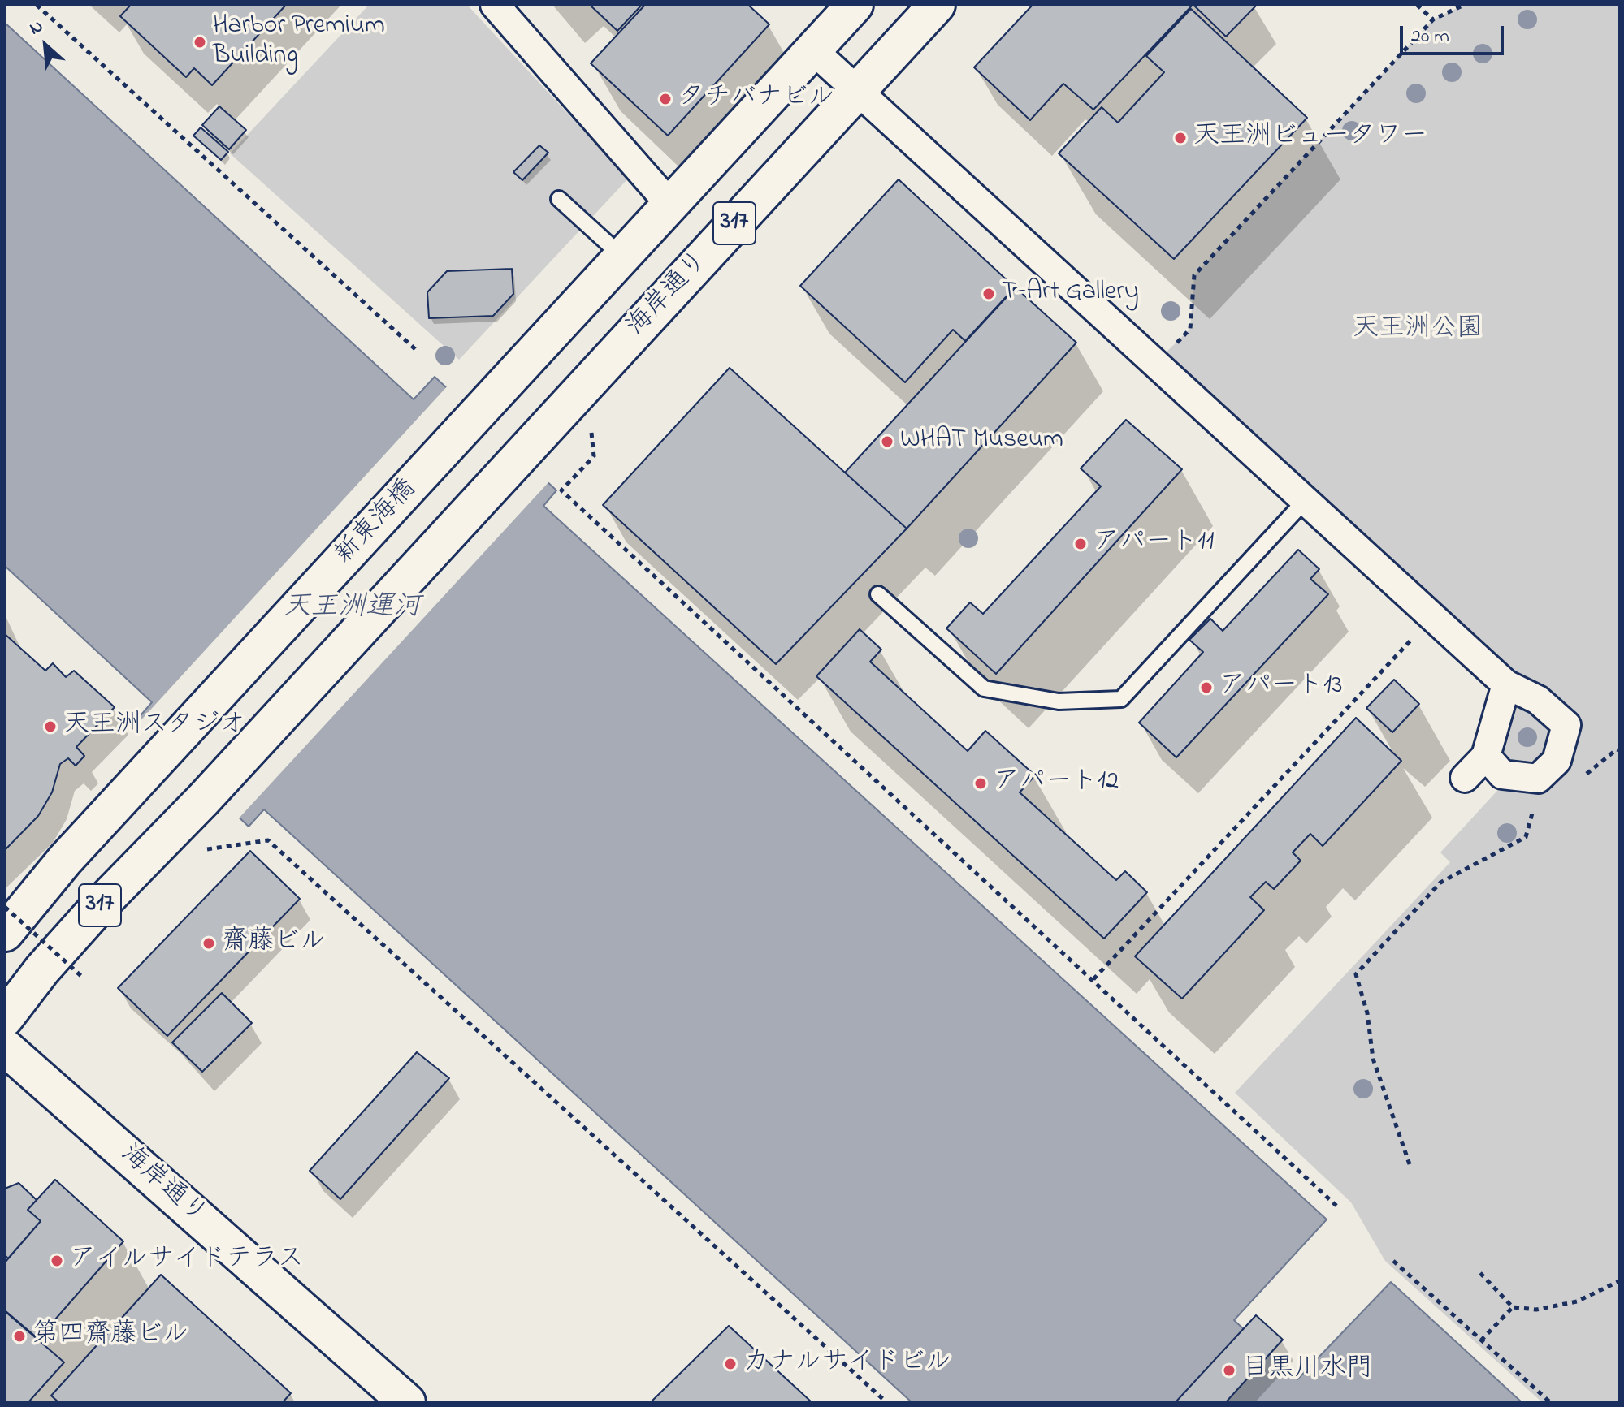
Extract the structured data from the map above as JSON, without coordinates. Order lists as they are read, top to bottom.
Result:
{
  "streets": {
    "main road": ["317", "海岸通り", "新東海橋"]
  },
  "crossings": [
    ["317", "新東海橋"]
  ],
  "water": ["天王洲運河"],
  "parks": ["天王洲公園"],
  "places": [
    "Harbor Premium Building",
    "タチバナビル",
    "天王洲ビュータワー",
    "T-Art Gallery",
    "WHAT Museum",
    "アパート11",
    "アパート13",
    "天王洲スタジオ",
    "アパート12",
    "齋藤ビル",
    "アイルサイドテラス",
    "第四齋藤ビル",
    "カナルサイドビル",
    "目黒川水門"
  ],
  "scale_bar": "20 m",
  "north": "top left"
}
